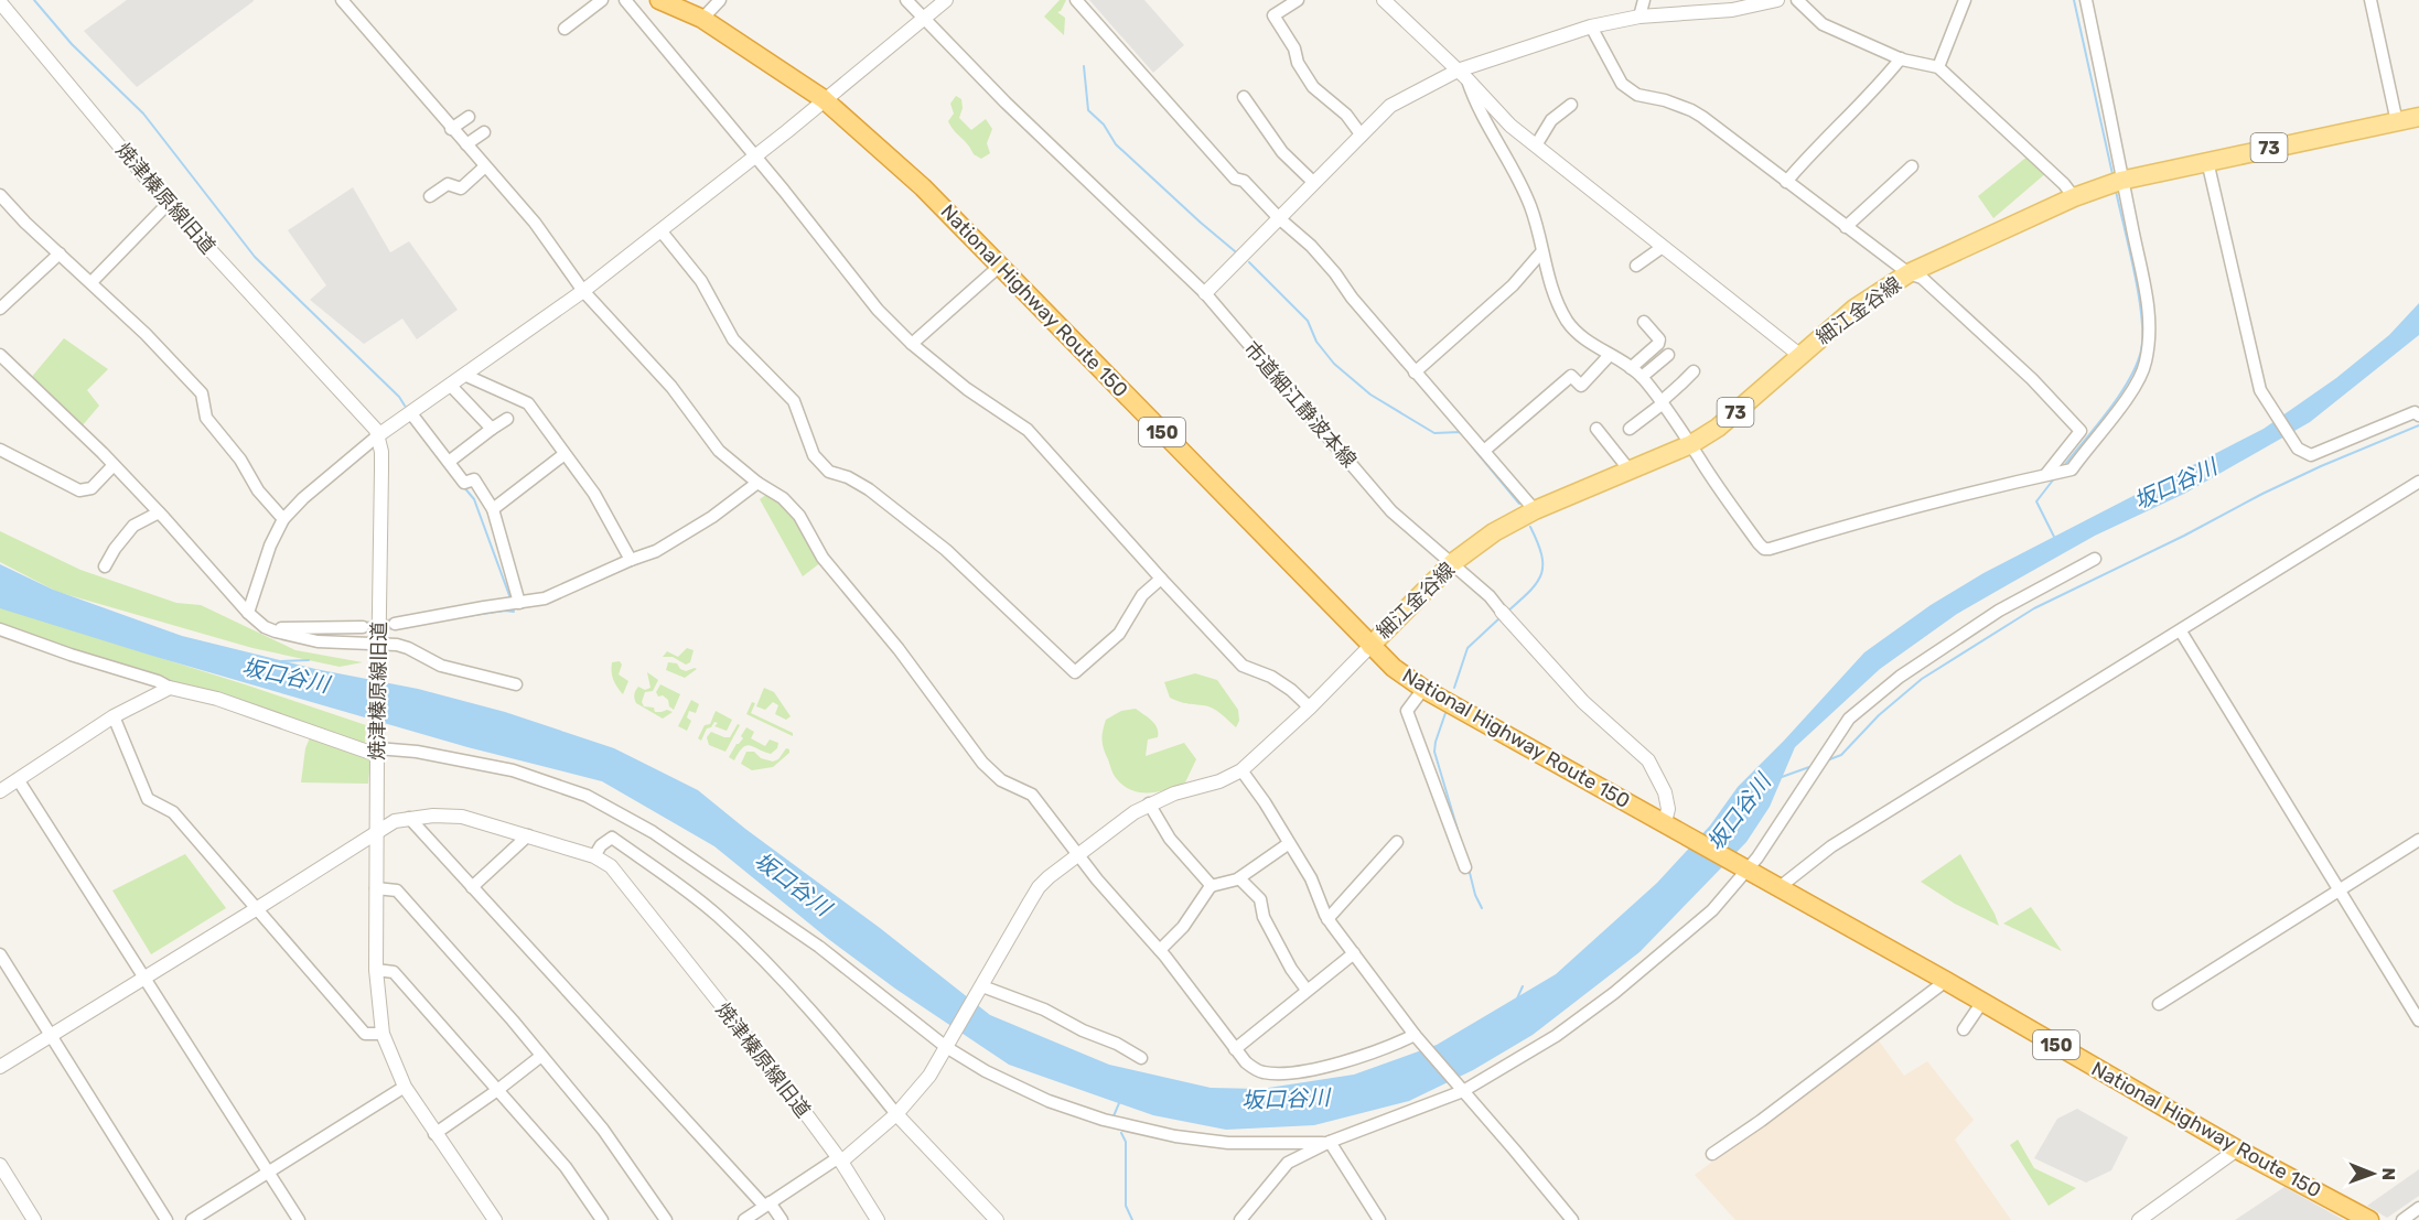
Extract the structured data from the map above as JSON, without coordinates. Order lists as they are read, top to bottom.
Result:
{
  "streets": {
    "highway": ["National Highway Route 150", "150"],
    "main road": ["73", "細江金谷線"],
    "street": ["焼津榛原線旧道", "市道細江静波本線"]
  },
  "crossings": [
    ["National Highway Route 150", "細江金谷線"],
    ["National Highway Route 150", "市道細江静波本線"],
    ["細江金谷線", "市道細江静波本線"]
  ],
  "water": ["坂口谷川"],
  "north": "right"
}
